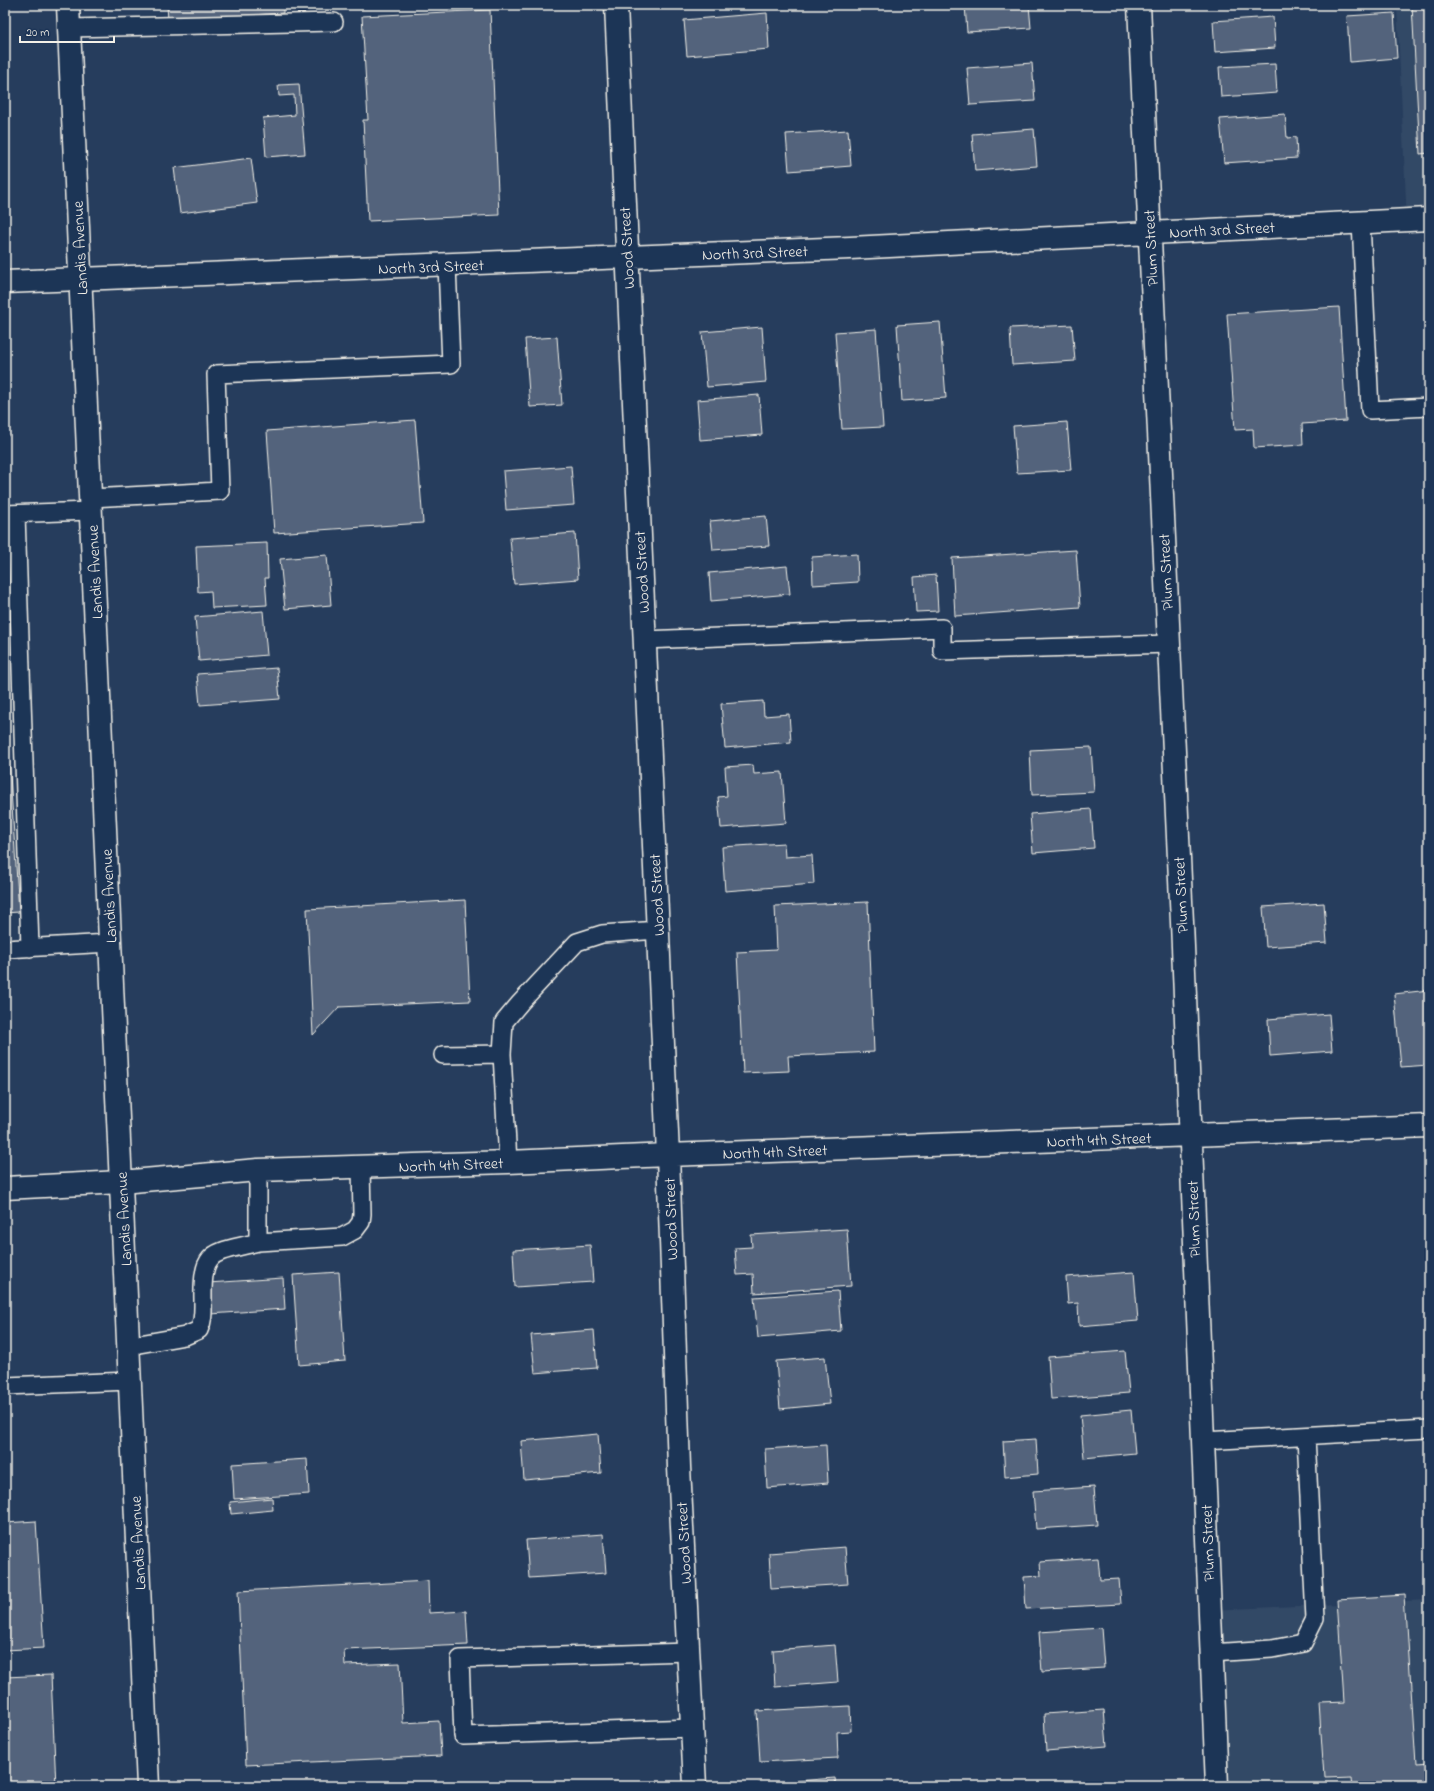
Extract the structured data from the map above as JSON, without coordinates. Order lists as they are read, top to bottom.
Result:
{
  "streets": {
    "street": [
      "North 3rd Street",
      "Landis Avenue",
      "Wood Street",
      "Plum Street",
      "North 4th Street"
    ]
  },
  "crossings": [
    ["North 3rd Street", "Landis Avenue"],
    ["North 3rd Street", "Wood Street"],
    ["North 3rd Street", "Plum Street"],
    ["Landis Avenue", "North 4th Street"],
    ["Wood Street", "North 4th Street"],
    ["Plum Street", "North 4th Street"]
  ],
  "scale_bar": "20 m"
}
